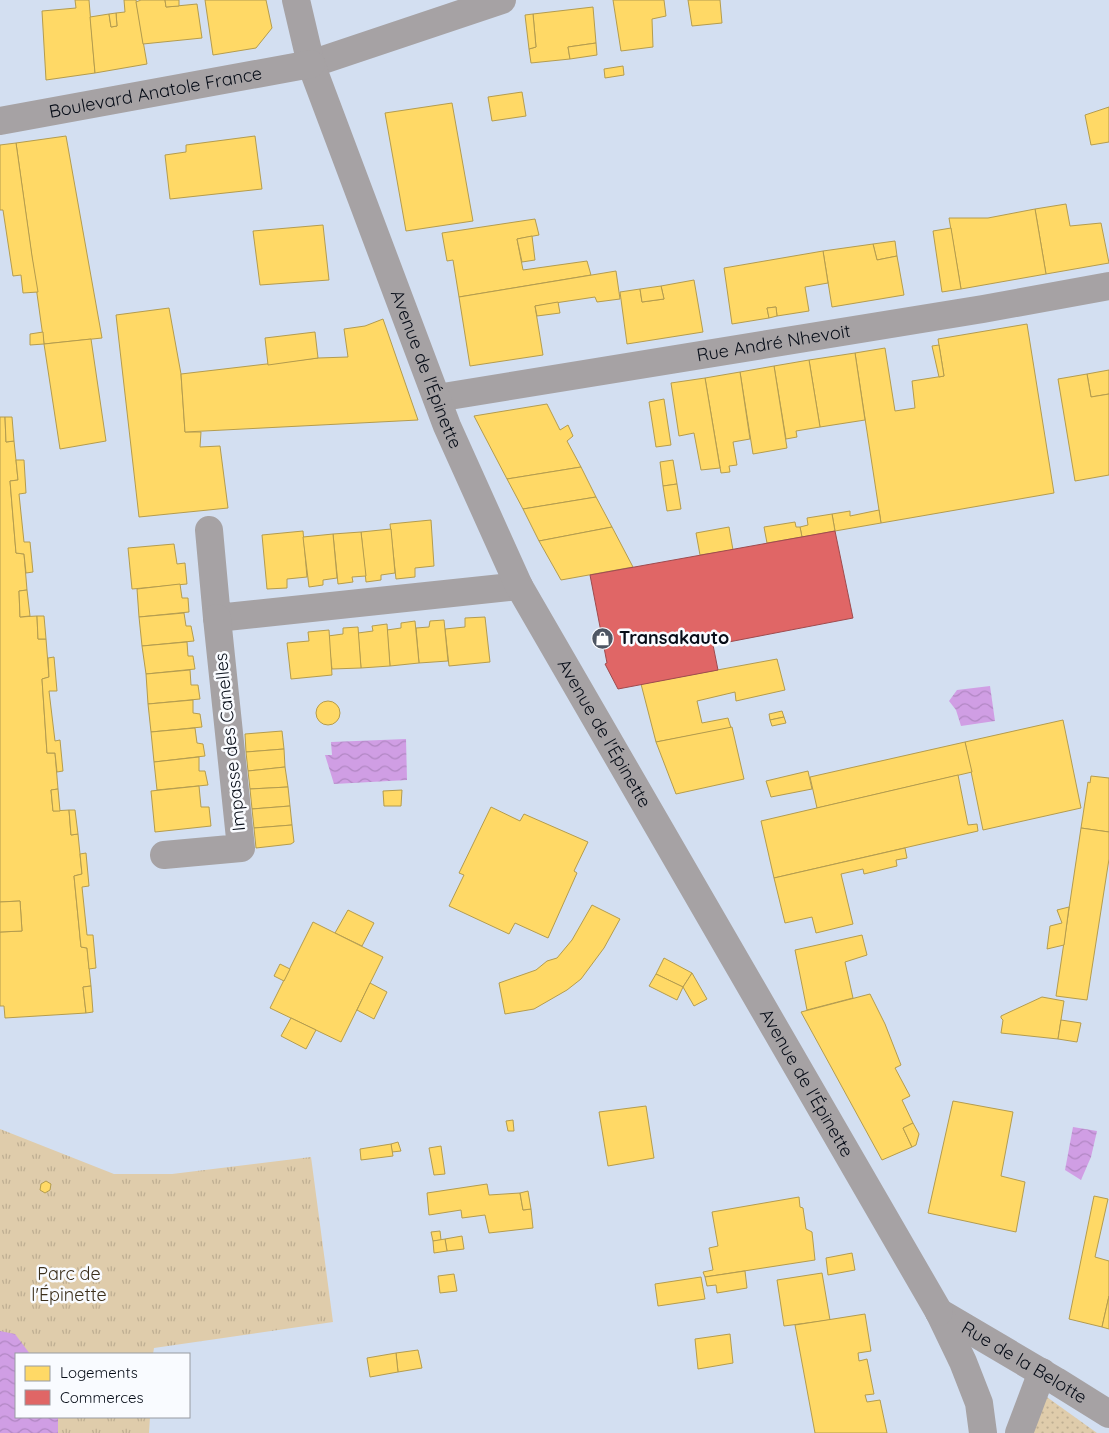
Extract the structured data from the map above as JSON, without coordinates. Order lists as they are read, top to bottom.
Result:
{
  "streets": {
    "street": [
      "Boulevard Anatole France",
      "Rue André Nhevoit",
      "Avenue de l'Épinette",
      "Impasse des Canelles",
      "Rue de la Belotte"
    ]
  },
  "crossings": [
    ["Boulevard Anatole France", "Avenue de l'Épinette"],
    ["Rue André Nhevoit", "Avenue de l'Épinette"],
    ["Avenue de l'Épinette", "Rue de la Belotte"]
  ],
  "parks": ["Parc de l'Épinette"],
  "places": {
    "shop": ["Transakauto"]
  },
  "legend": ["Logements", "Commerces"]
}
